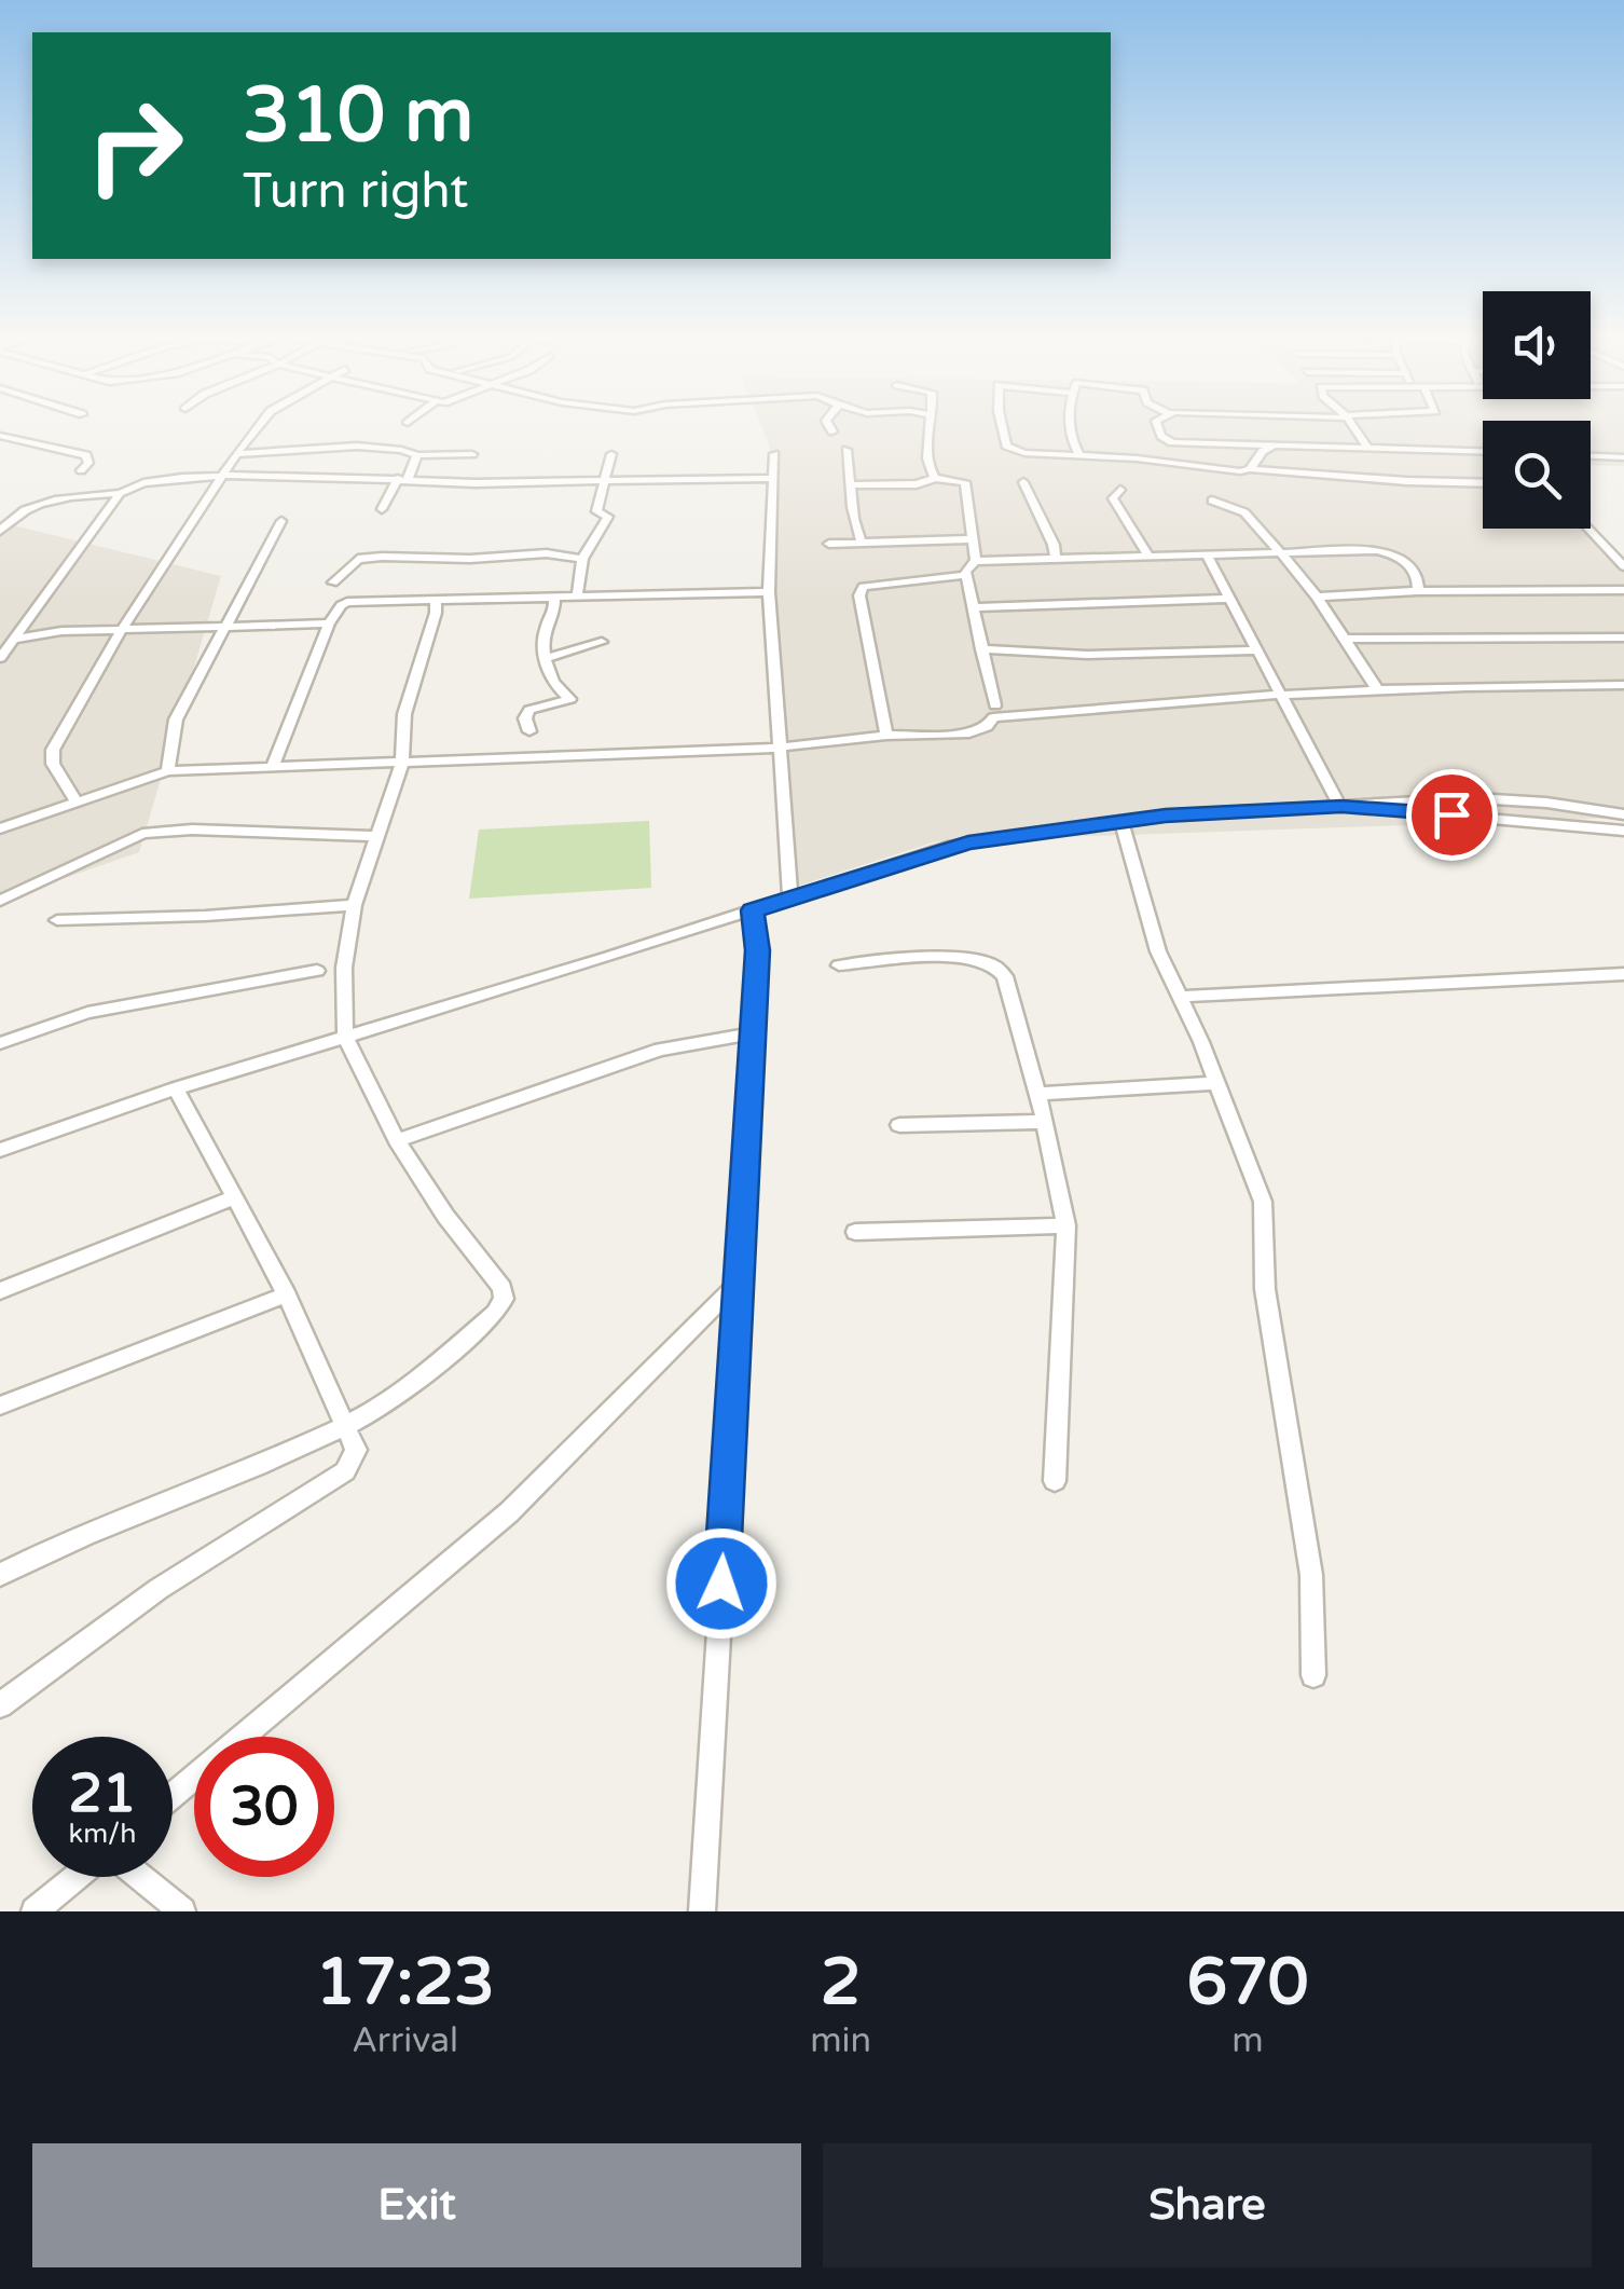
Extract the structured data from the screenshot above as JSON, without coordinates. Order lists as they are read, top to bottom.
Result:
{
  "page": {
    "turn": ["310 m", "Turn right"],
    "speed": "21 km/h",
    "limit": "30",
    "eta": [
      "17:23",
      "Arrival",
      "2",
      "min",
      "670",
      "m"
    ],
    "buttons": ["Exit", "Share"]
  }
}
